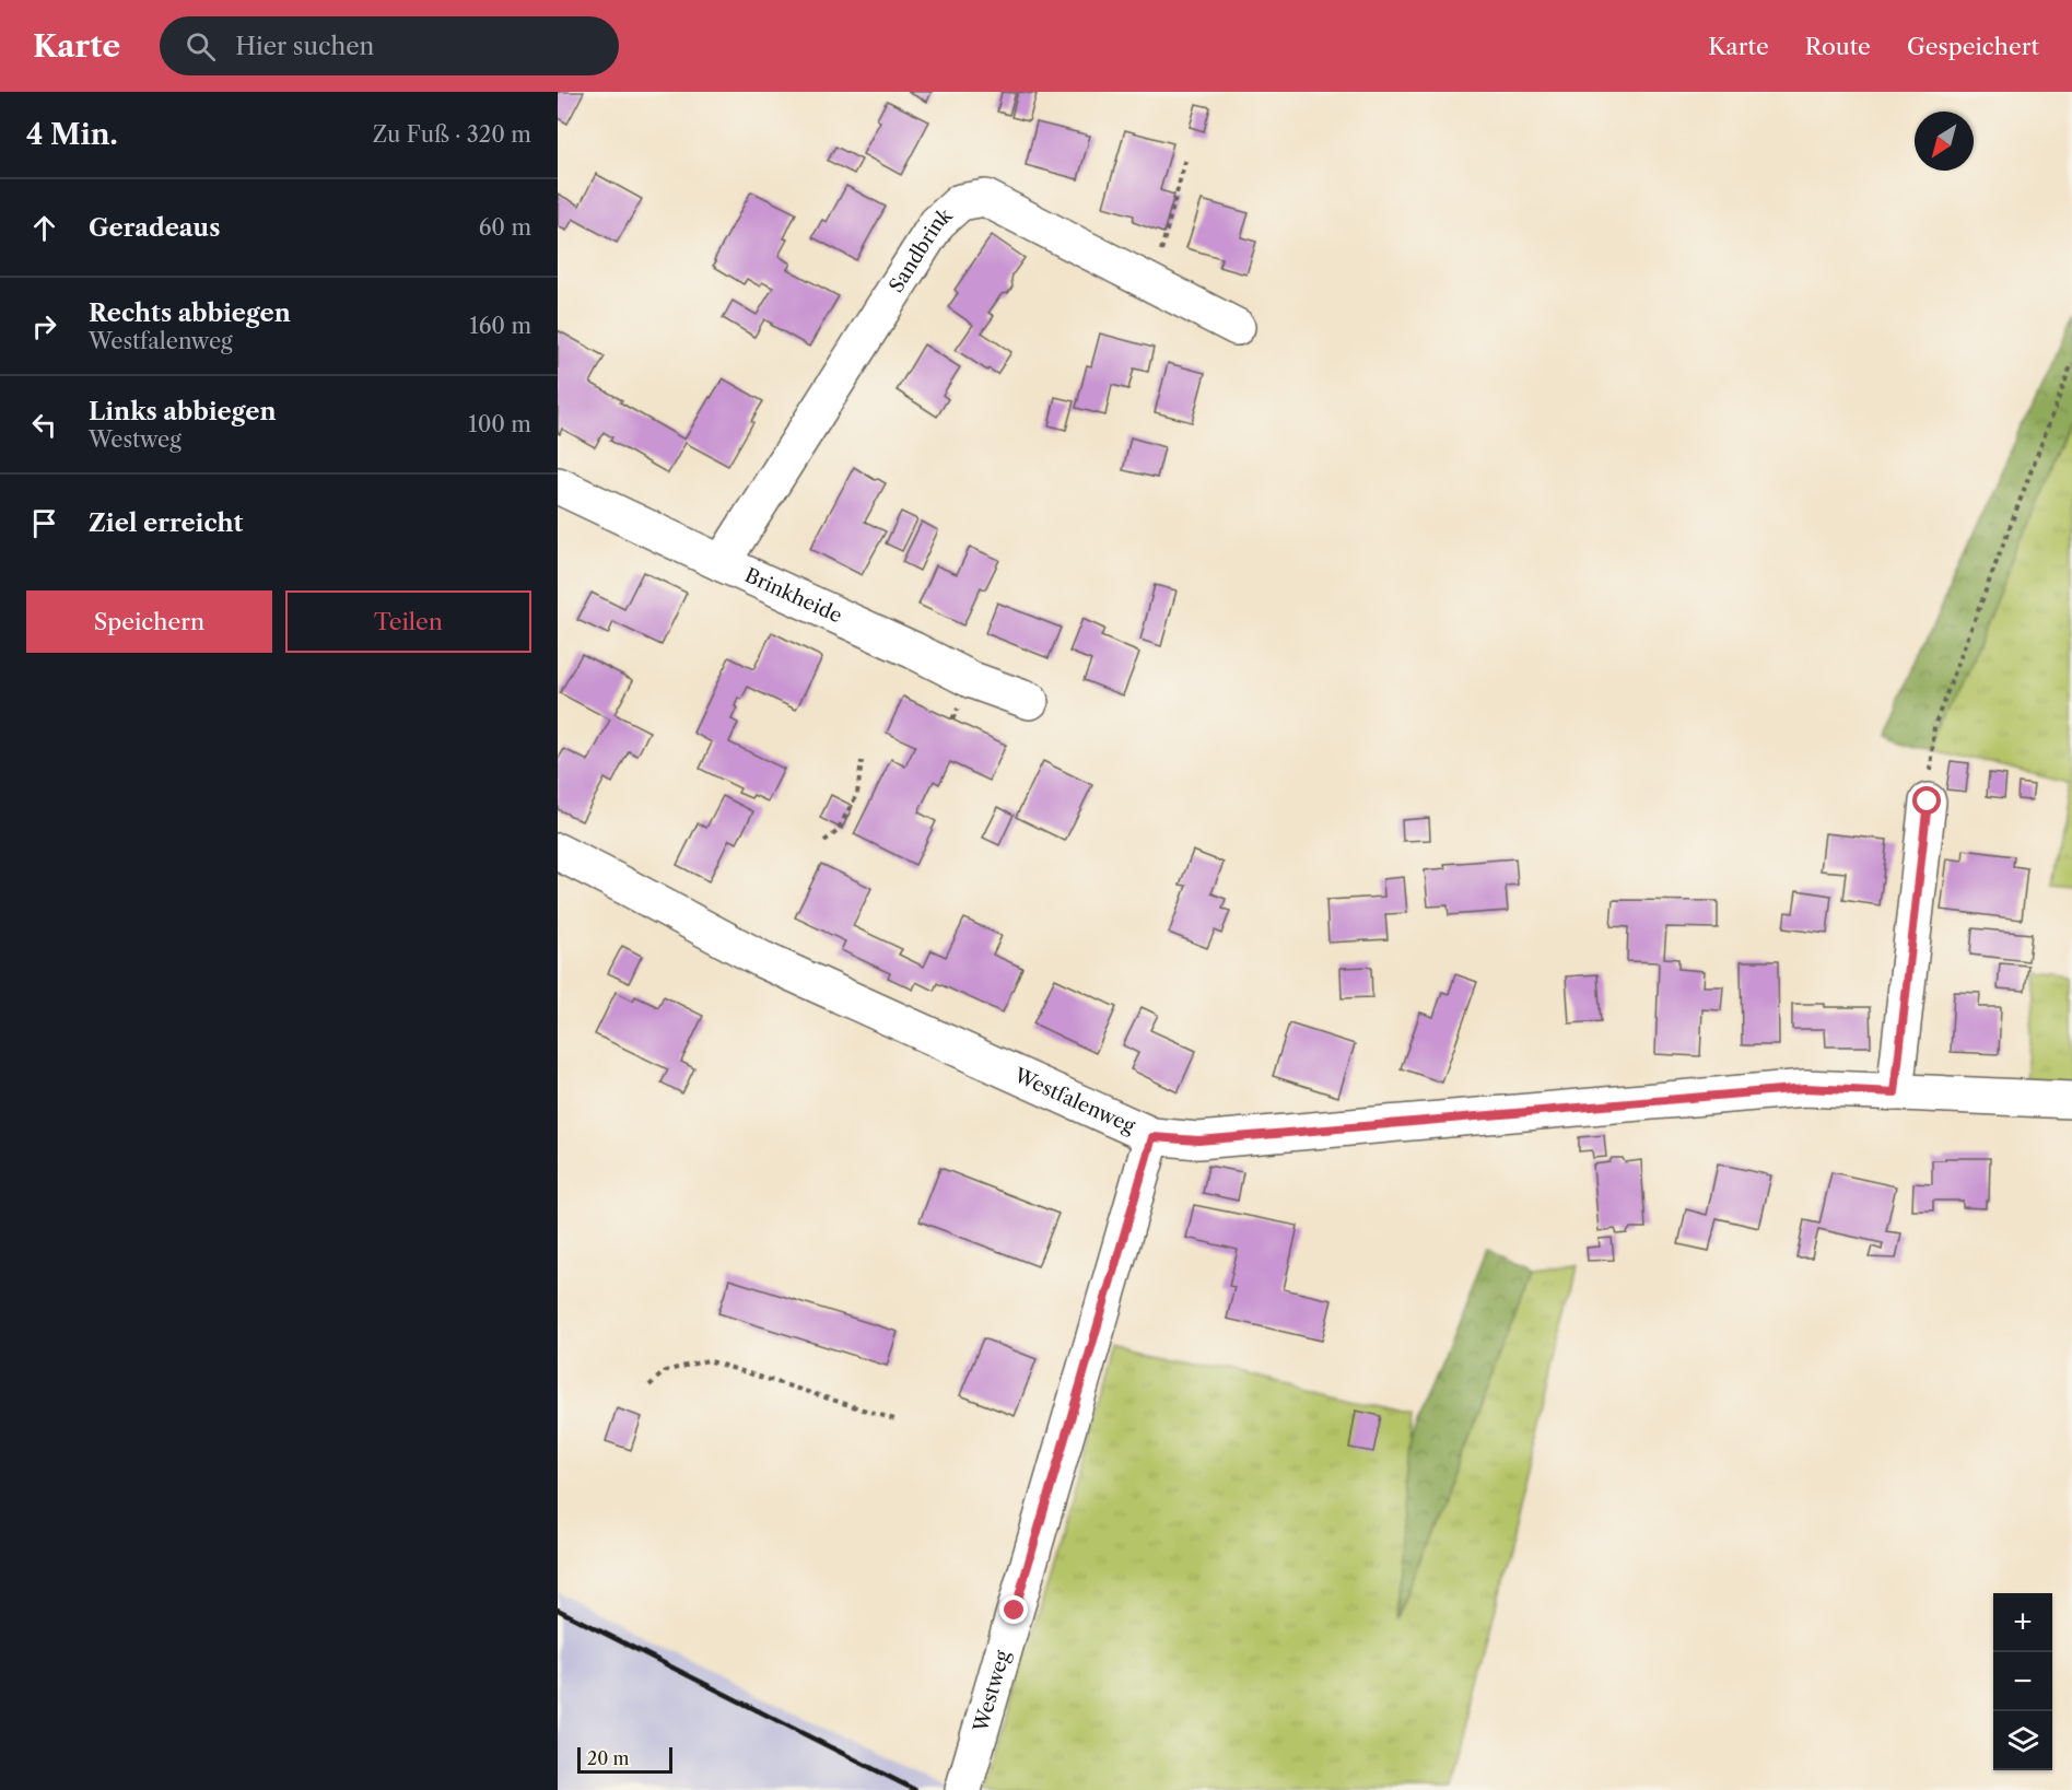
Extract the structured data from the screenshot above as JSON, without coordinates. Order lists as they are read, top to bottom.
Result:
{
  "streets": {
    "street": [
      "Sandbrink",
      "Brinkheide",
      "Westfalenweg",
      "Westweg"
    ]
  },
  "crossings": [
    ["Sandbrink", "Brinkheide"],
    ["Westfalenweg", "Westweg"]
  ],
  "scale_bar": "20 m",
  "north": "bottom left",
  "page": {
    "header": "Karte",
    "search": "Hier suchen",
    "nav": ["Karte", "Route", "Gespeichert"],
    "heading": ["4 Min.", "Zu Fuß · 320 m"],
    "list": [
      ["Geradeaus", "60 m"],
      ["Rechts abbiegen", "Westfalenweg", "160 m"],
      ["Links abbiegen", "Westweg", "100 m"],
      "Ziel erreicht"
    ],
    "buttons": ["Speichern", "Teilen"],
    "map_buttons": ["+", "−"],
    "scale": "20 m"
  }
}
